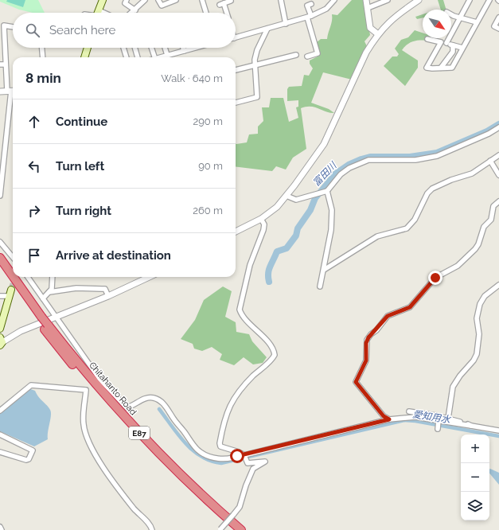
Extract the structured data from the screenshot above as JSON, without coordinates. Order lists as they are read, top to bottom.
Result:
{
  "streets": {
    "highway": ["Chitahanto Road", "E87"]
  },
  "water": ["富田川", "愛知用水"],
  "north": "bottom right",
  "page": {
    "search": "Search here",
    "heading": ["8 min", "Walk · 640 m"],
    "list": [
      ["Continue", "290 m"],
      ["Turn left", "90 m"],
      ["Turn right", "260 m"],
      "Arrive at destination"
    ],
    "map_buttons": ["+", "−"]
  }
}
